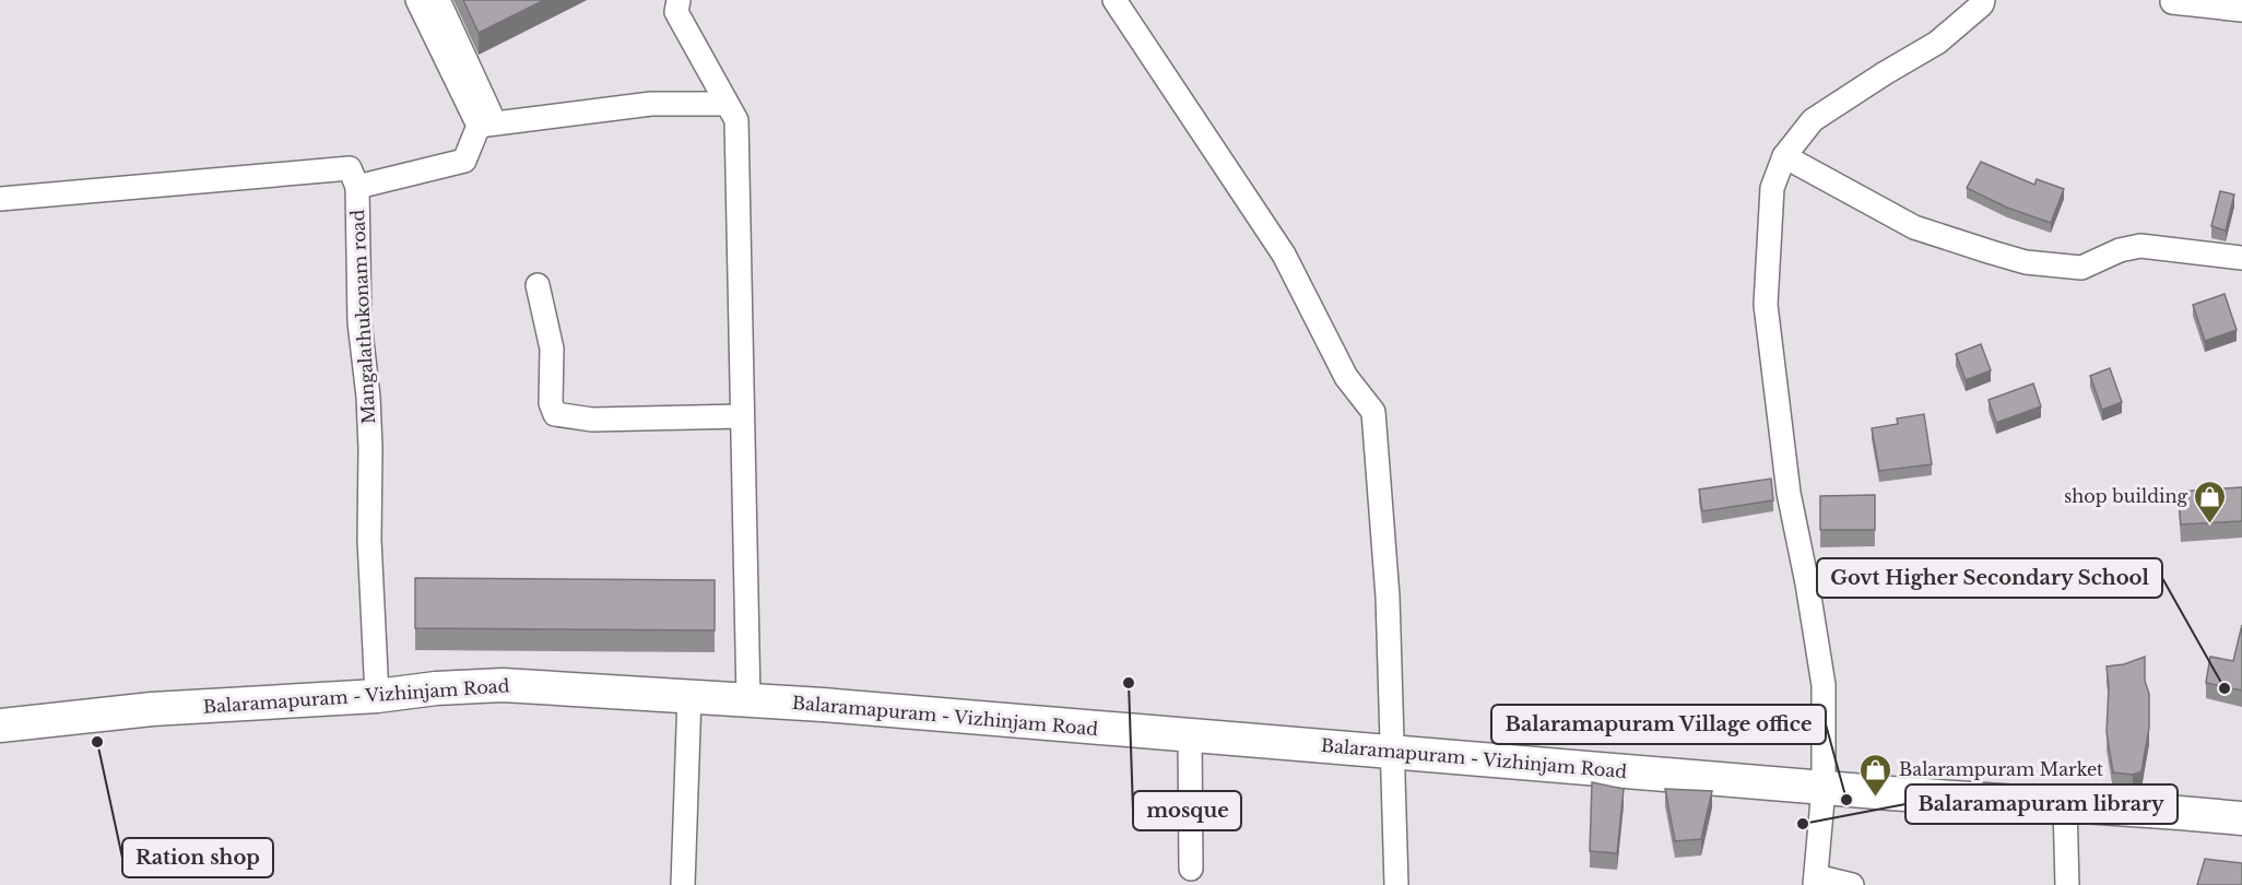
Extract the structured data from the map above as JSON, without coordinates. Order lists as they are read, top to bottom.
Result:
{
  "streets": {
    "main road": ["Balaramapuram - Vizhinjam Road"],
    "street": ["Mangalathukonam road"]
  },
  "crossings": [
    ["Mangalathukonam road", "Balaramapuram - Vizhinjam Road"]
  ],
  "places": {
    "shop": ["shop building", "Balarampuram Market"],
    "other": [
      "mosque",
      "Govt Higher Secondary School",
      "Ration shop",
      "Balaramapuram Village office",
      "Balaramapuram library"
    ]
  }
}
